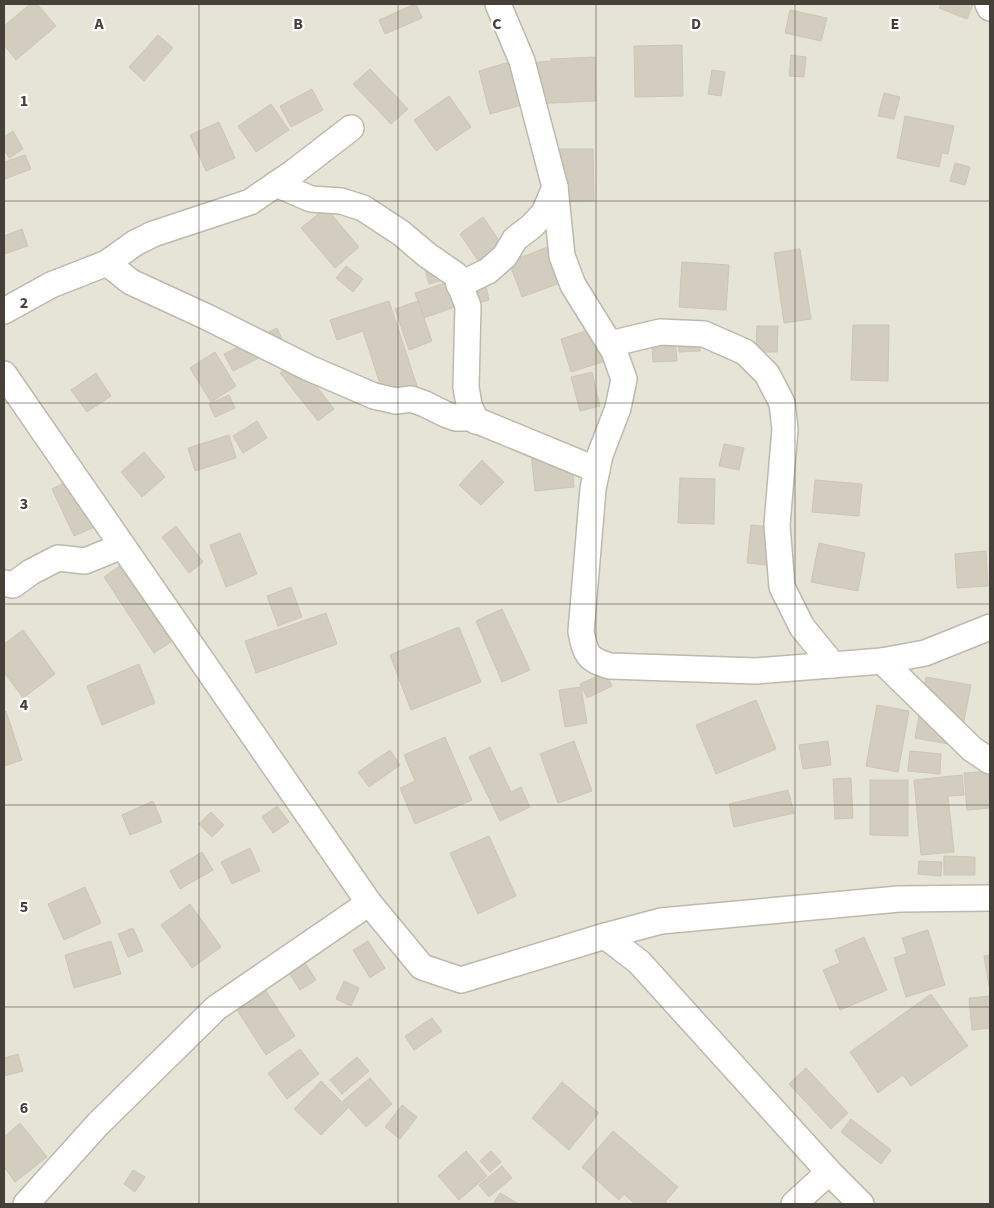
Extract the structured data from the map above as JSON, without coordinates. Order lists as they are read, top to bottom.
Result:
{
  "grid": {
    "columns": [
      "A",
      "B",
      "C",
      "D",
      "E"
    ],
    "rows": [
      "1",
      "2",
      "3",
      "4",
      "5",
      "6"
    ]
  }
}
